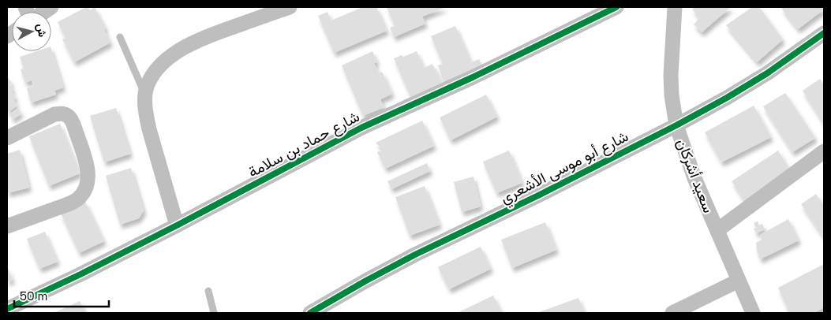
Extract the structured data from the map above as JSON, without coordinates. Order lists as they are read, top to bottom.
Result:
{
  "streets": {
    "street": ["شارع حماد بن سلامة", "شارع أبو موسى الأشعري", "سعيد أشركان"]
  },
  "crossings": [
    ["شارع أبو موسى الأشعري", "سعيد أشركان"]
  ],
  "scale_bar": "50 m",
  "north": "right"
}
